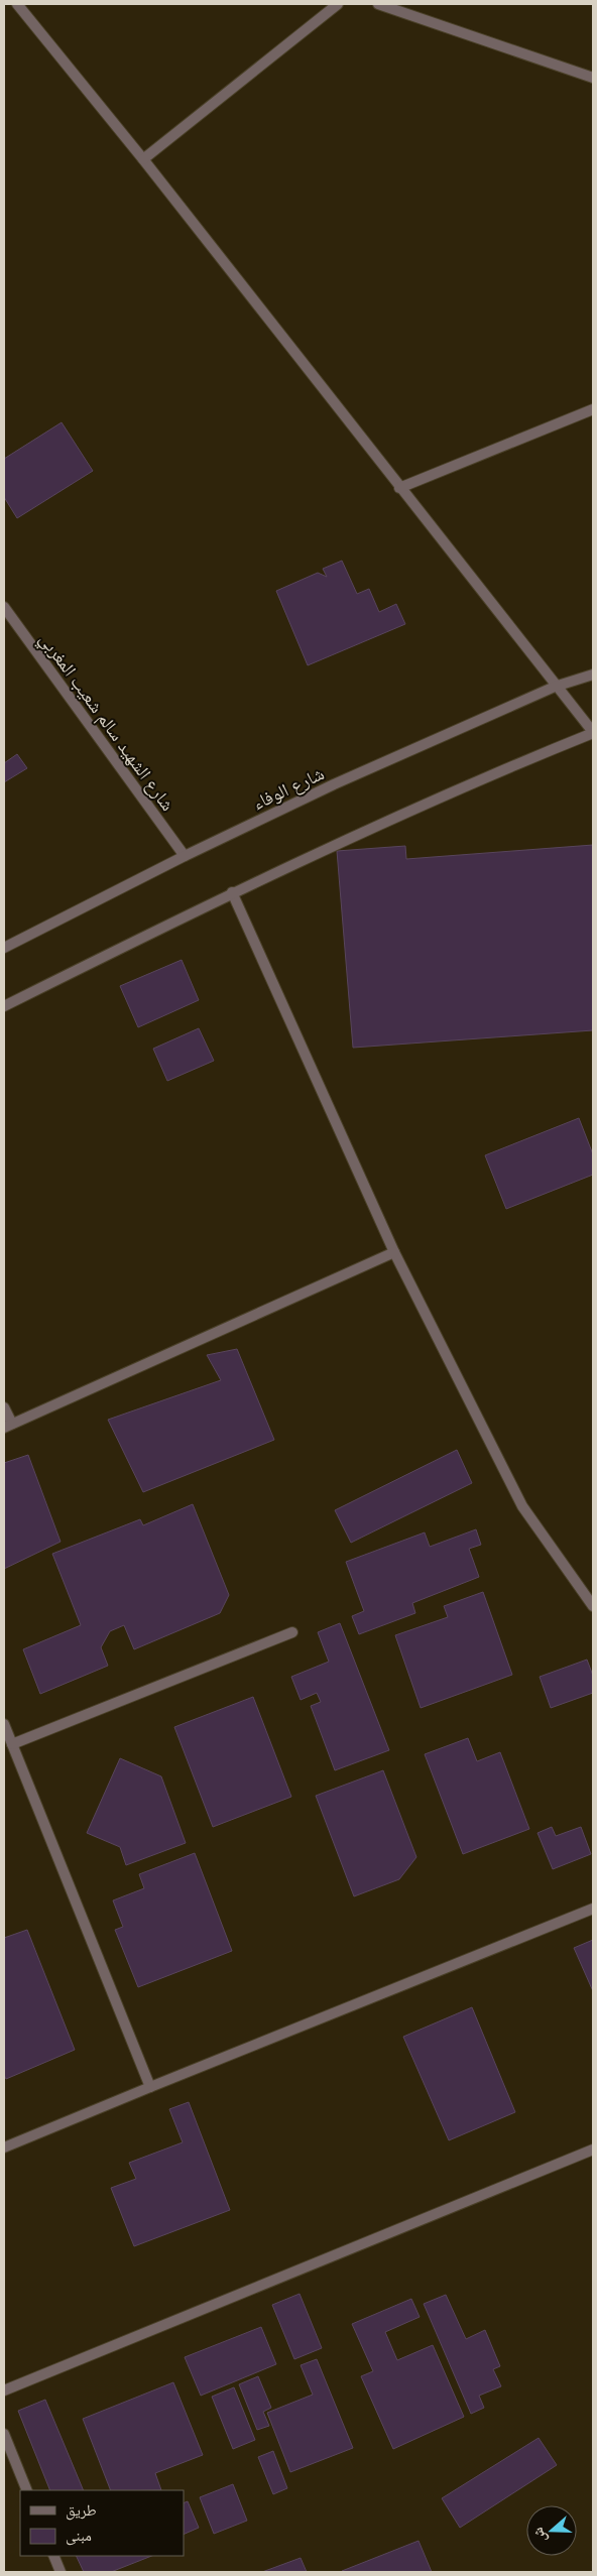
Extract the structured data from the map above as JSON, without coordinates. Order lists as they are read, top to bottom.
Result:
{
  "streets": {
    "street": ["شارع الشهيد سالم شعيب المغربي", "شارع الوفاء"]
  },
  "crossings": [
    ["شارع الشهيد سالم شعيب المغربي", "شارع الوفاء"]
  ],
  "legend": ["طريق", "مبنى"],
  "north": "left"
}
